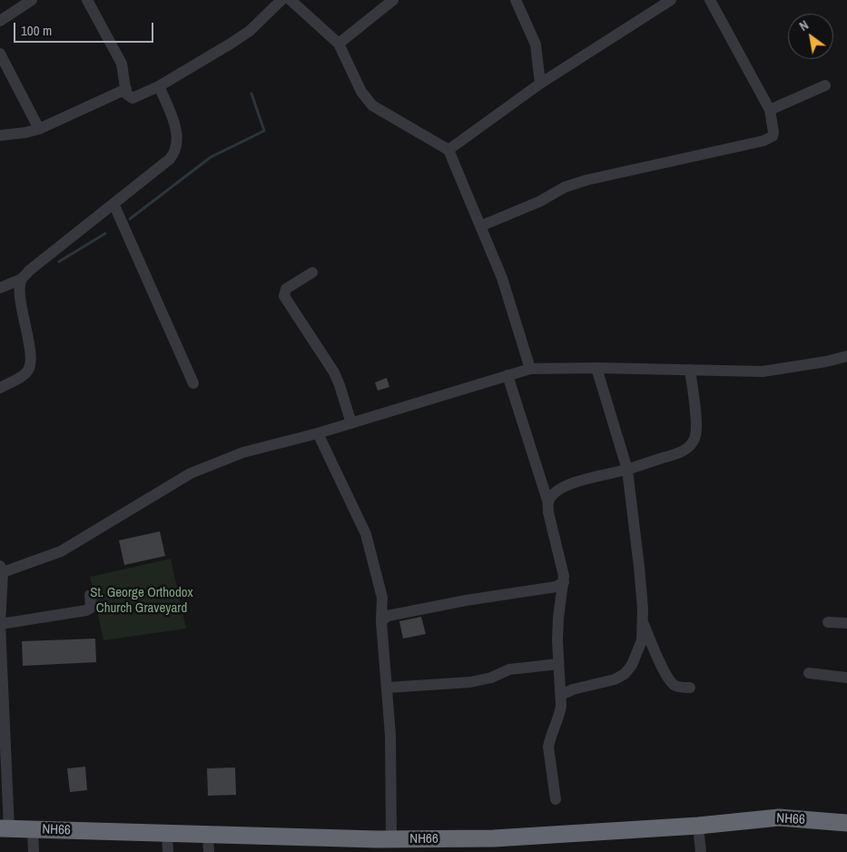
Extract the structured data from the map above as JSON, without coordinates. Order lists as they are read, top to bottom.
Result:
{
  "streets": {
    "highway": ["NH66"]
  },
  "parks": ["St. George Orthodox Church Graveyard"],
  "scale_bar": "100 m",
  "north": "top left"
}
